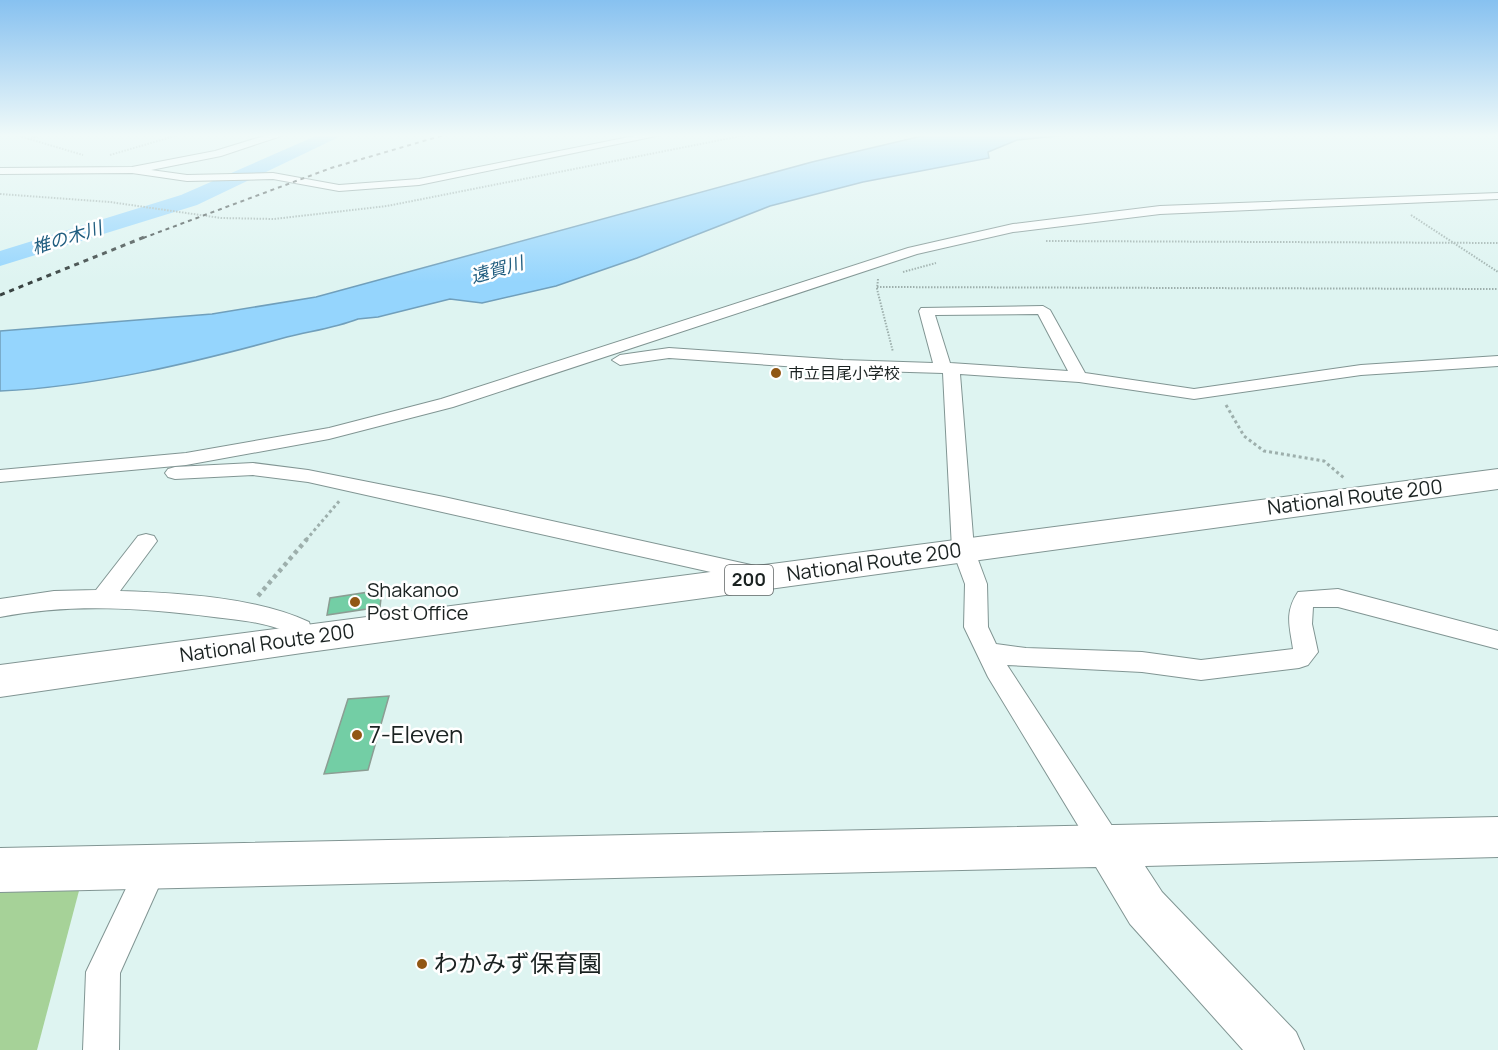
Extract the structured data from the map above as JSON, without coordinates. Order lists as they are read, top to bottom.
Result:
{
  "streets": {
    "highway": ["National Route 200", "200"]
  },
  "water": ["椎の木川", "遠賀川"],
  "places": [
    "市立目尾小学校",
    "Shakanoo Post Office",
    "7-Eleven",
    "わかみず保育園"
  ]
}
